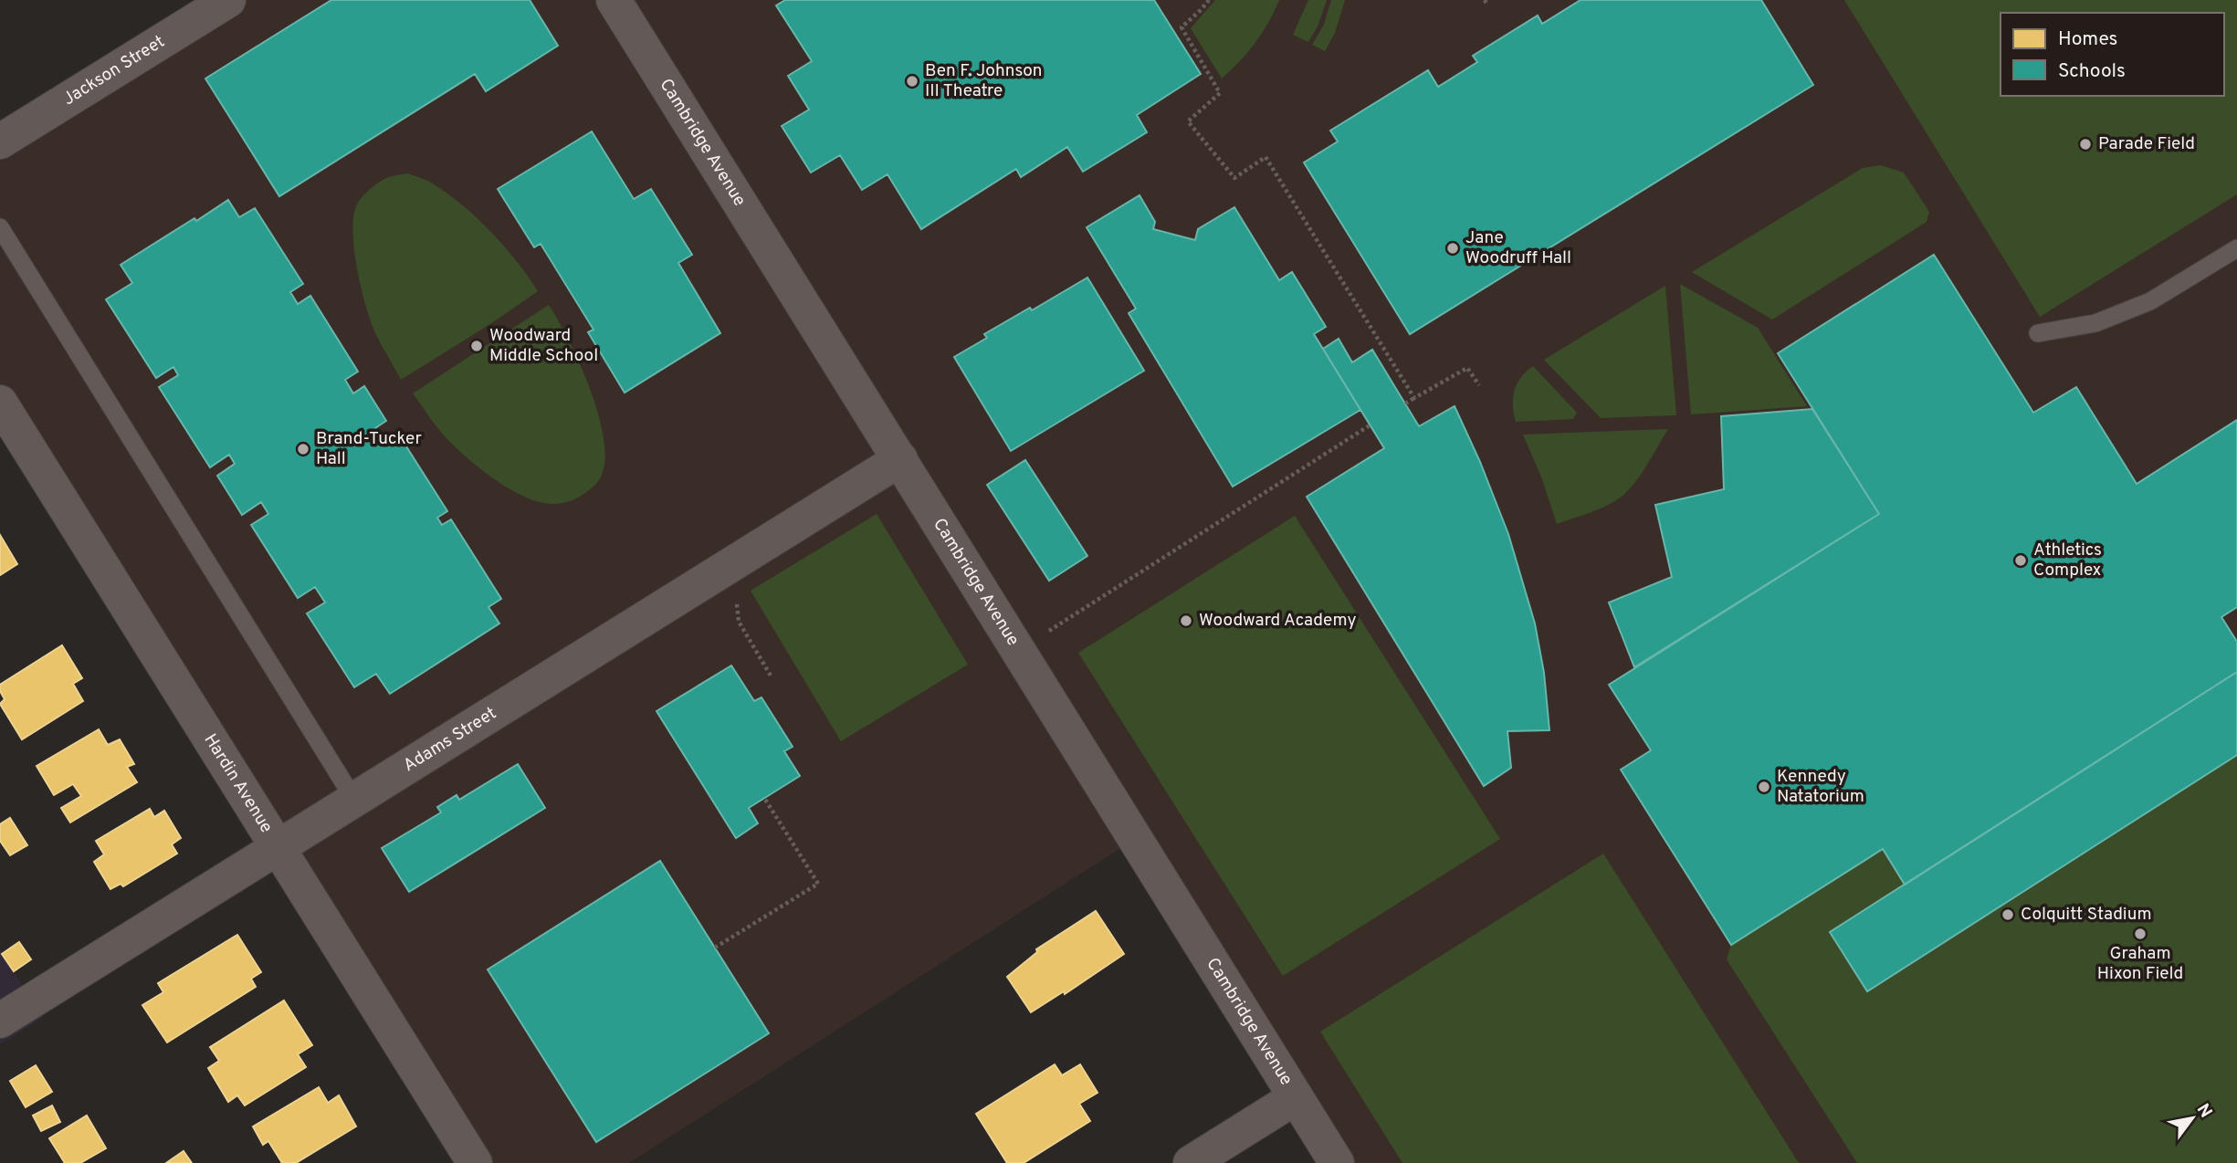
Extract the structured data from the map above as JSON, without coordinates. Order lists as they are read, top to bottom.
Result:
{
  "streets": {
    "street": [
      "Jackson Street",
      "Cambridge Avenue",
      "Adams Street",
      "Hardin Avenue"
    ]
  },
  "crossings": [
    ["Cambridge Avenue", "Adams Street"],
    ["Adams Street", "Hardin Avenue"]
  ],
  "places": [
    "Ben F. Johnson III Theatre",
    "Parade Field",
    "Jane Woodruff Hall",
    "Woodward Middle School",
    "Brand-Tucker Hall",
    "Athletics Complex",
    "Woodward Academy",
    "Kennedy Natatorium",
    "Colquitt Stadium",
    "Graham Hixon Field"
  ],
  "legend": ["Homes", "Schools"],
  "north": "top right"
}
